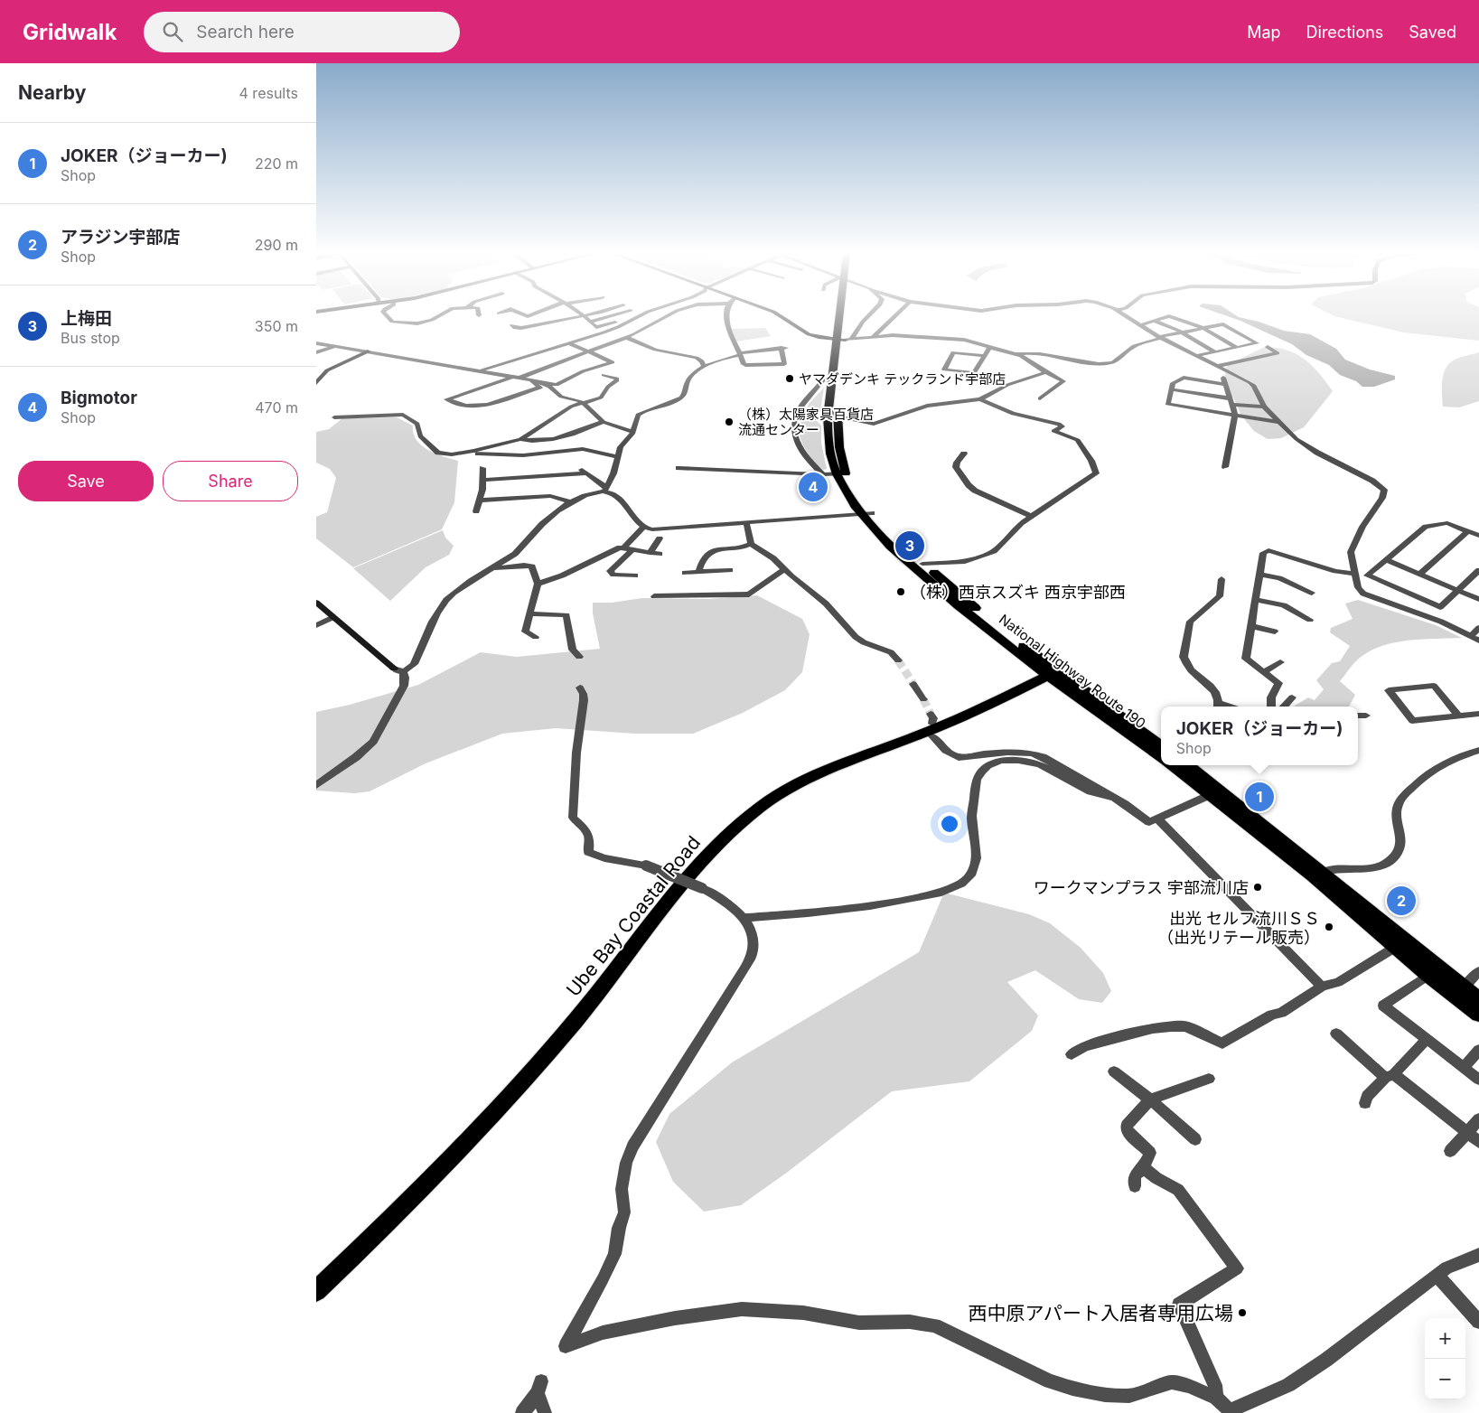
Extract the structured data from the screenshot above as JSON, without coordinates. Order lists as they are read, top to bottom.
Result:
{
  "streets": {
    "highway": ["National Highway Route 190", "Ube Bay Coastal Road"]
  },
  "crossings": [
    ["National Highway Route 190", "Ube Bay Coastal Road"]
  ],
  "places": [
    "ヤマダデンキ テックランド宇部店",
    "（株）太陽家具百貨店 流通センター",
    "（株）西京スズキ 西京宇部西",
    "ワークマンプラス 宇部流川店",
    "出光 セルフ流川ＳＳ （出光リテール販売）",
    "西中原アパート入居者専用広場"
  ],
  "page": {
    "header": "Gridwalk",
    "search": "Search here",
    "nav": ["Map", "Directions", "Saved"],
    "heading": ["Nearby", "4 results"],
    "list": [
      {
        "mark": "1",
        "name": "JOKER（ジョーカー)",
        "note": "Shop",
        "value": "220 m"
      },
      {
        "mark": "2",
        "name": "アラジン宇部店",
        "note": "Shop",
        "value": "290 m"
      },
      {
        "mark": "3",
        "name": "上梅田",
        "note": "Bus stop",
        "value": "350 m"
      },
      {
        "mark": "4",
        "name": "Bigmotor",
        "note": "Shop",
        "value": "470 m"
      }
    ],
    "buttons": ["Save", "Share"],
    "pins": [
      "4",
      "3",
      "1",
      "2"
    ],
    "popup": ["JOKER（ジョーカー)", "Shop"],
    "map_buttons": ["+", "−"]
  }
}
